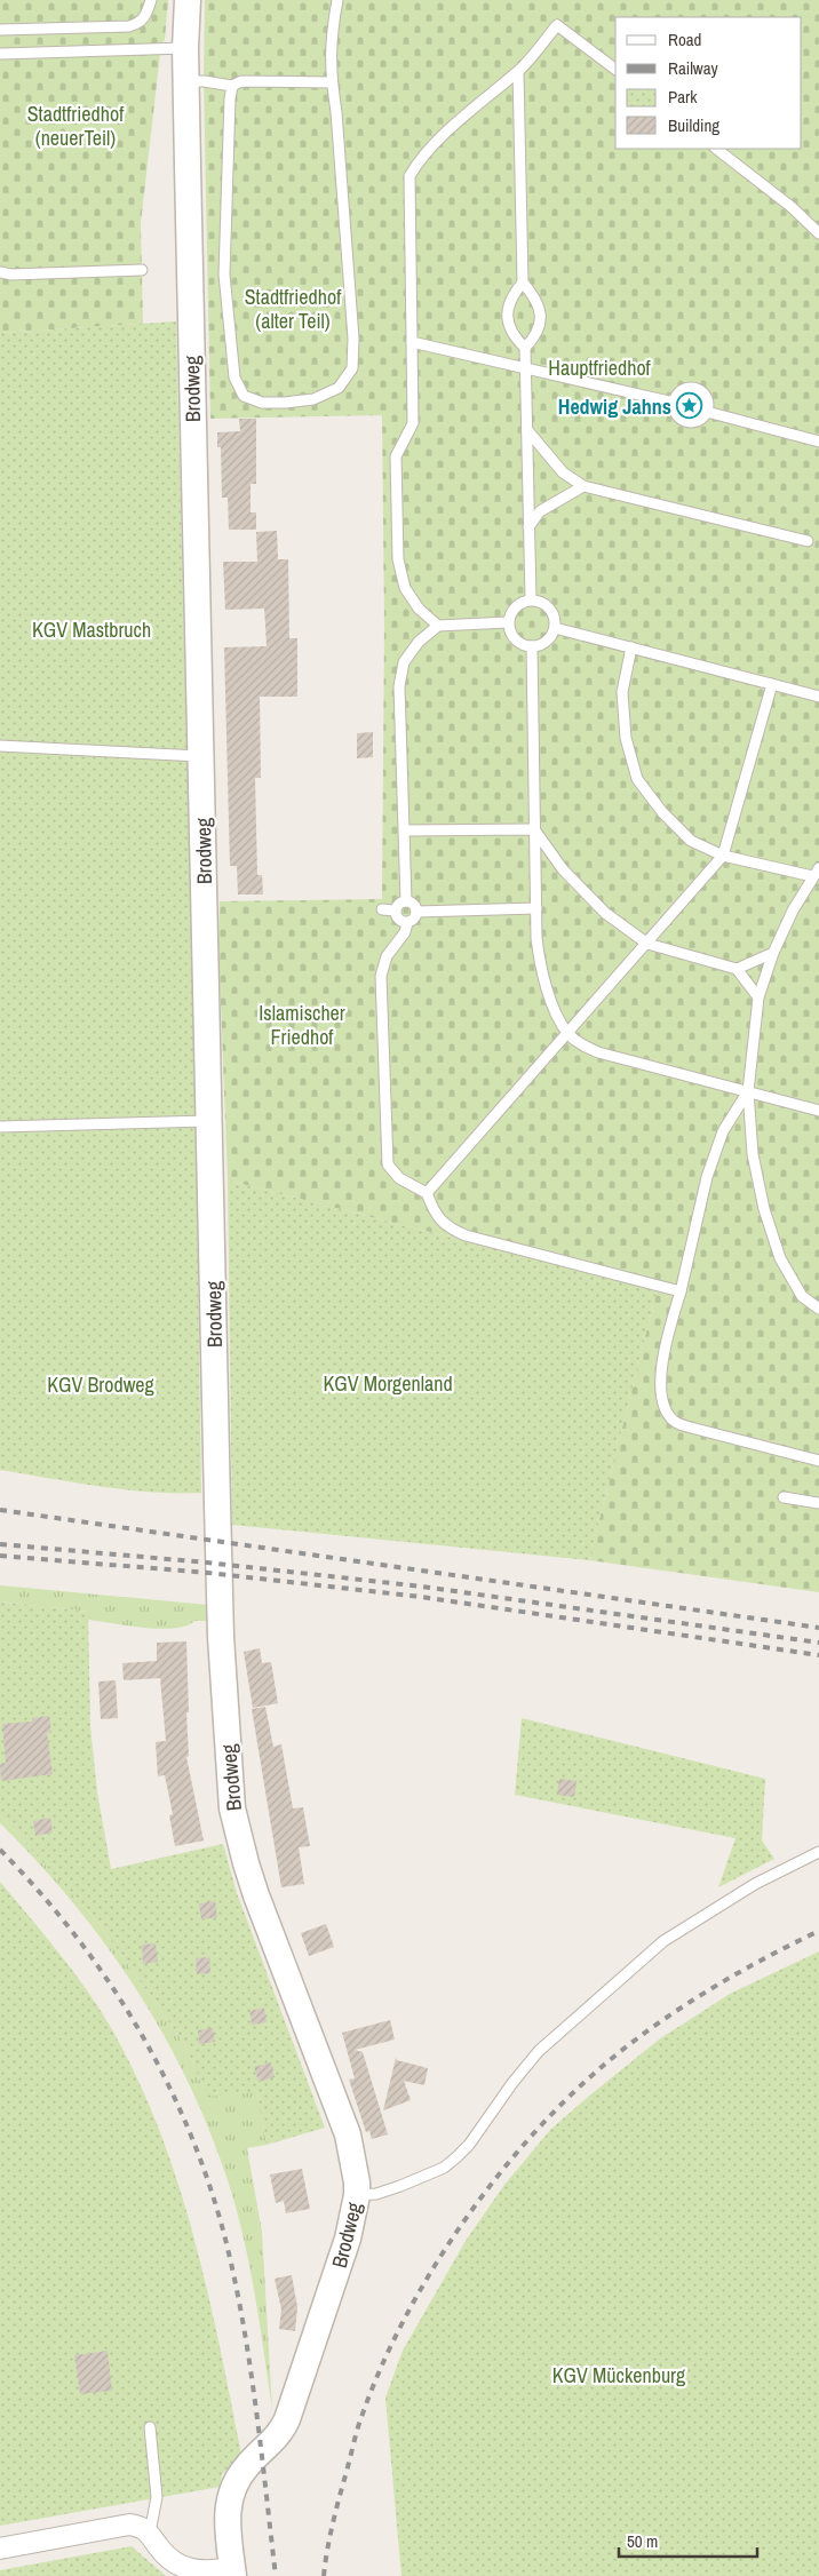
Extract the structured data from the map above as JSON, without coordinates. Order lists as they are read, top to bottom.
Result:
{
  "streets": {
    "street": ["Brodweg"]
  },
  "parks": [
    "Stadtfriedhof (neuerTeil)",
    "Stadtfriedhof (alter Teil)",
    "Hauptfriedhof",
    "KGV Mastbruch",
    "Islamischer Friedhof",
    "KGV Morgenland",
    "KGV Brodweg",
    "KGV Mückenburg"
  ],
  "places": {
    "place": ["Hedwig Jahns"]
  },
  "legend": [
    "Road",
    "Railway",
    "Park",
    "Building"
  ],
  "scale_bar": "50 m"
}
